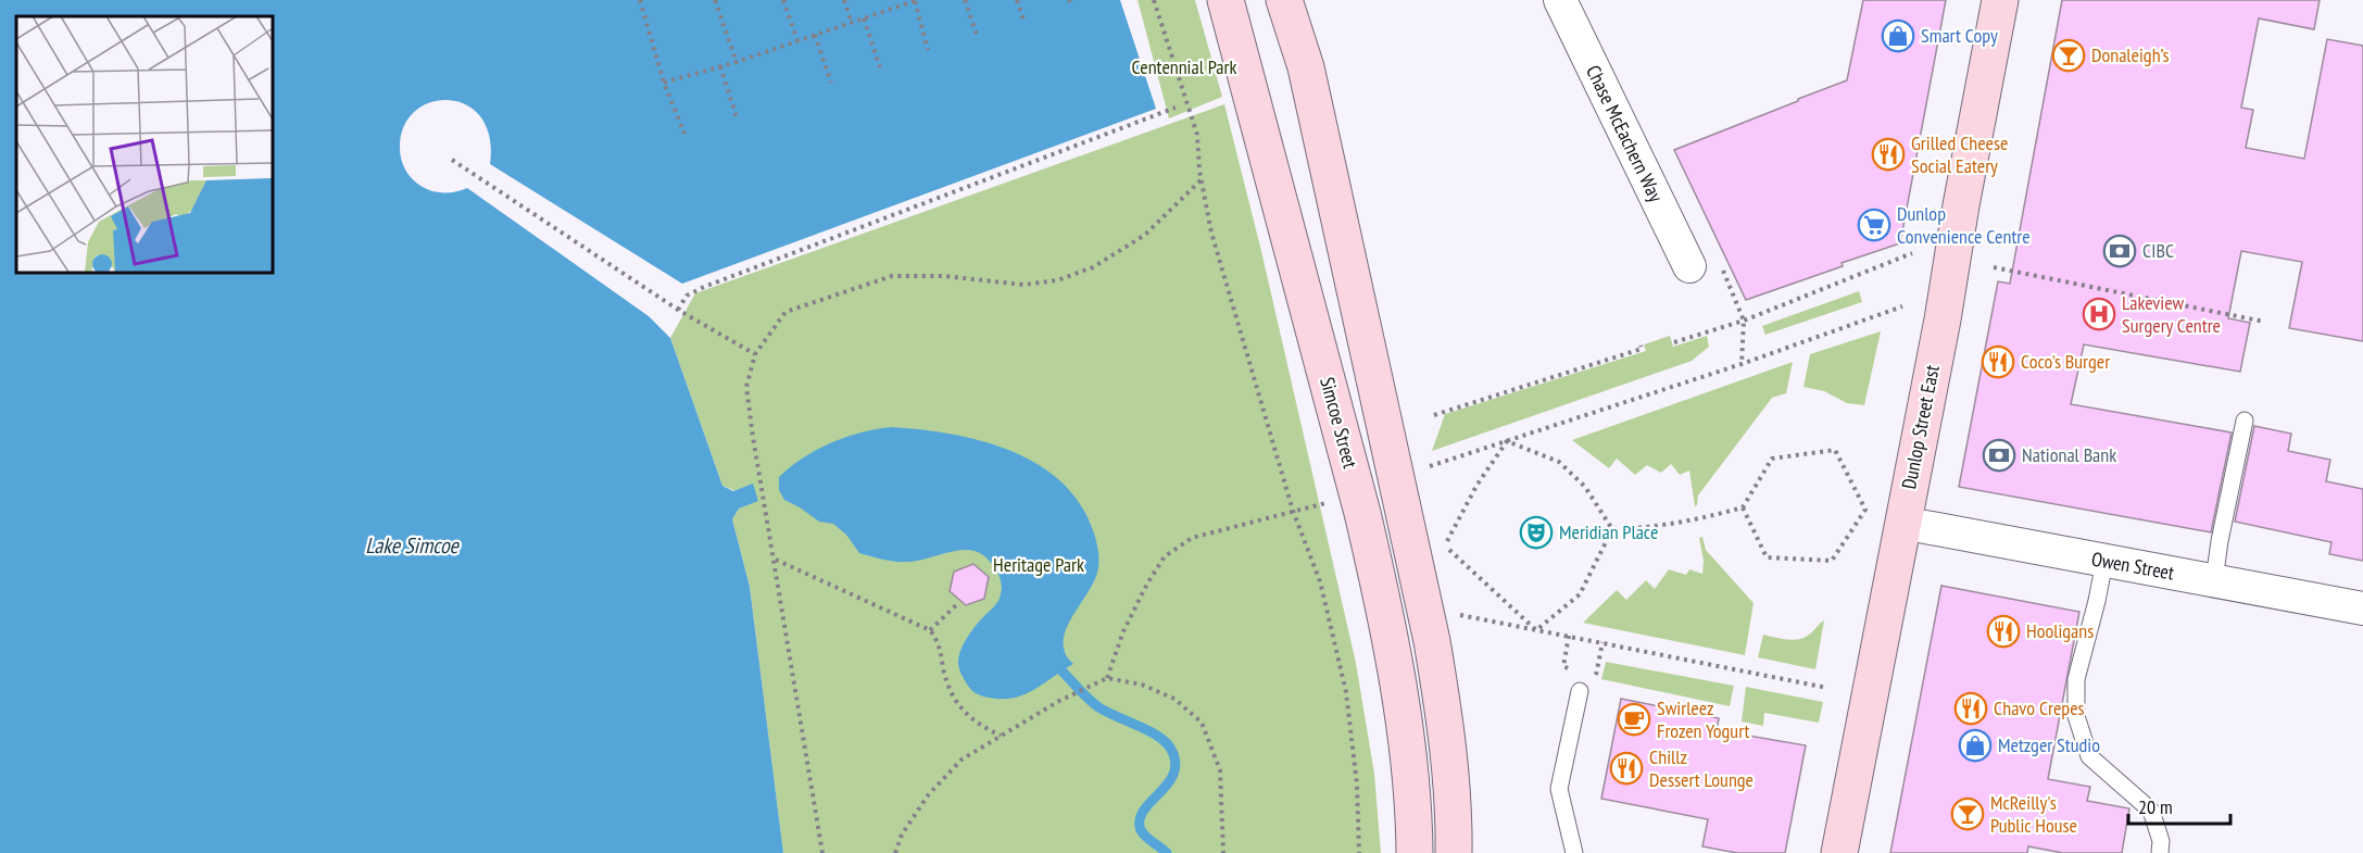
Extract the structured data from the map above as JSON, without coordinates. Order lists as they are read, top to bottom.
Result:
{
  "streets": {
    "main road": ["Simcoe Street", "Dunlop Street East"],
    "street": ["Chase McEachern Way", "Owen Street"]
  },
  "crossings": [
    ["Dunlop Street East", "Owen Street"]
  ],
  "water": ["Lake Simcoe"],
  "parks": ["Centennial Park", "Heritage Park"],
  "places": {
    "shop": ["Smart Copy", "Metzger Studio"],
    "bar": ["Donaleigh’s", "McReilly's Public House"],
    "restaurant": [
      "Grilled Cheese Social Eatery",
      "Coco's Burger",
      "Hooligans",
      "Chavo Crepes",
      "Chillz Dessert Lounge"
    ],
    "supermarket": ["Dunlop Convenience Centre"],
    "bank": ["CIBC", "National Bank"],
    "hospital": ["Lakeview Surgery Centre"],
    "theatre": ["Meridian Place"],
    "cafe": ["Swirleez Frozen Yogurt"]
  },
  "scale_bar": "20 m"
}
